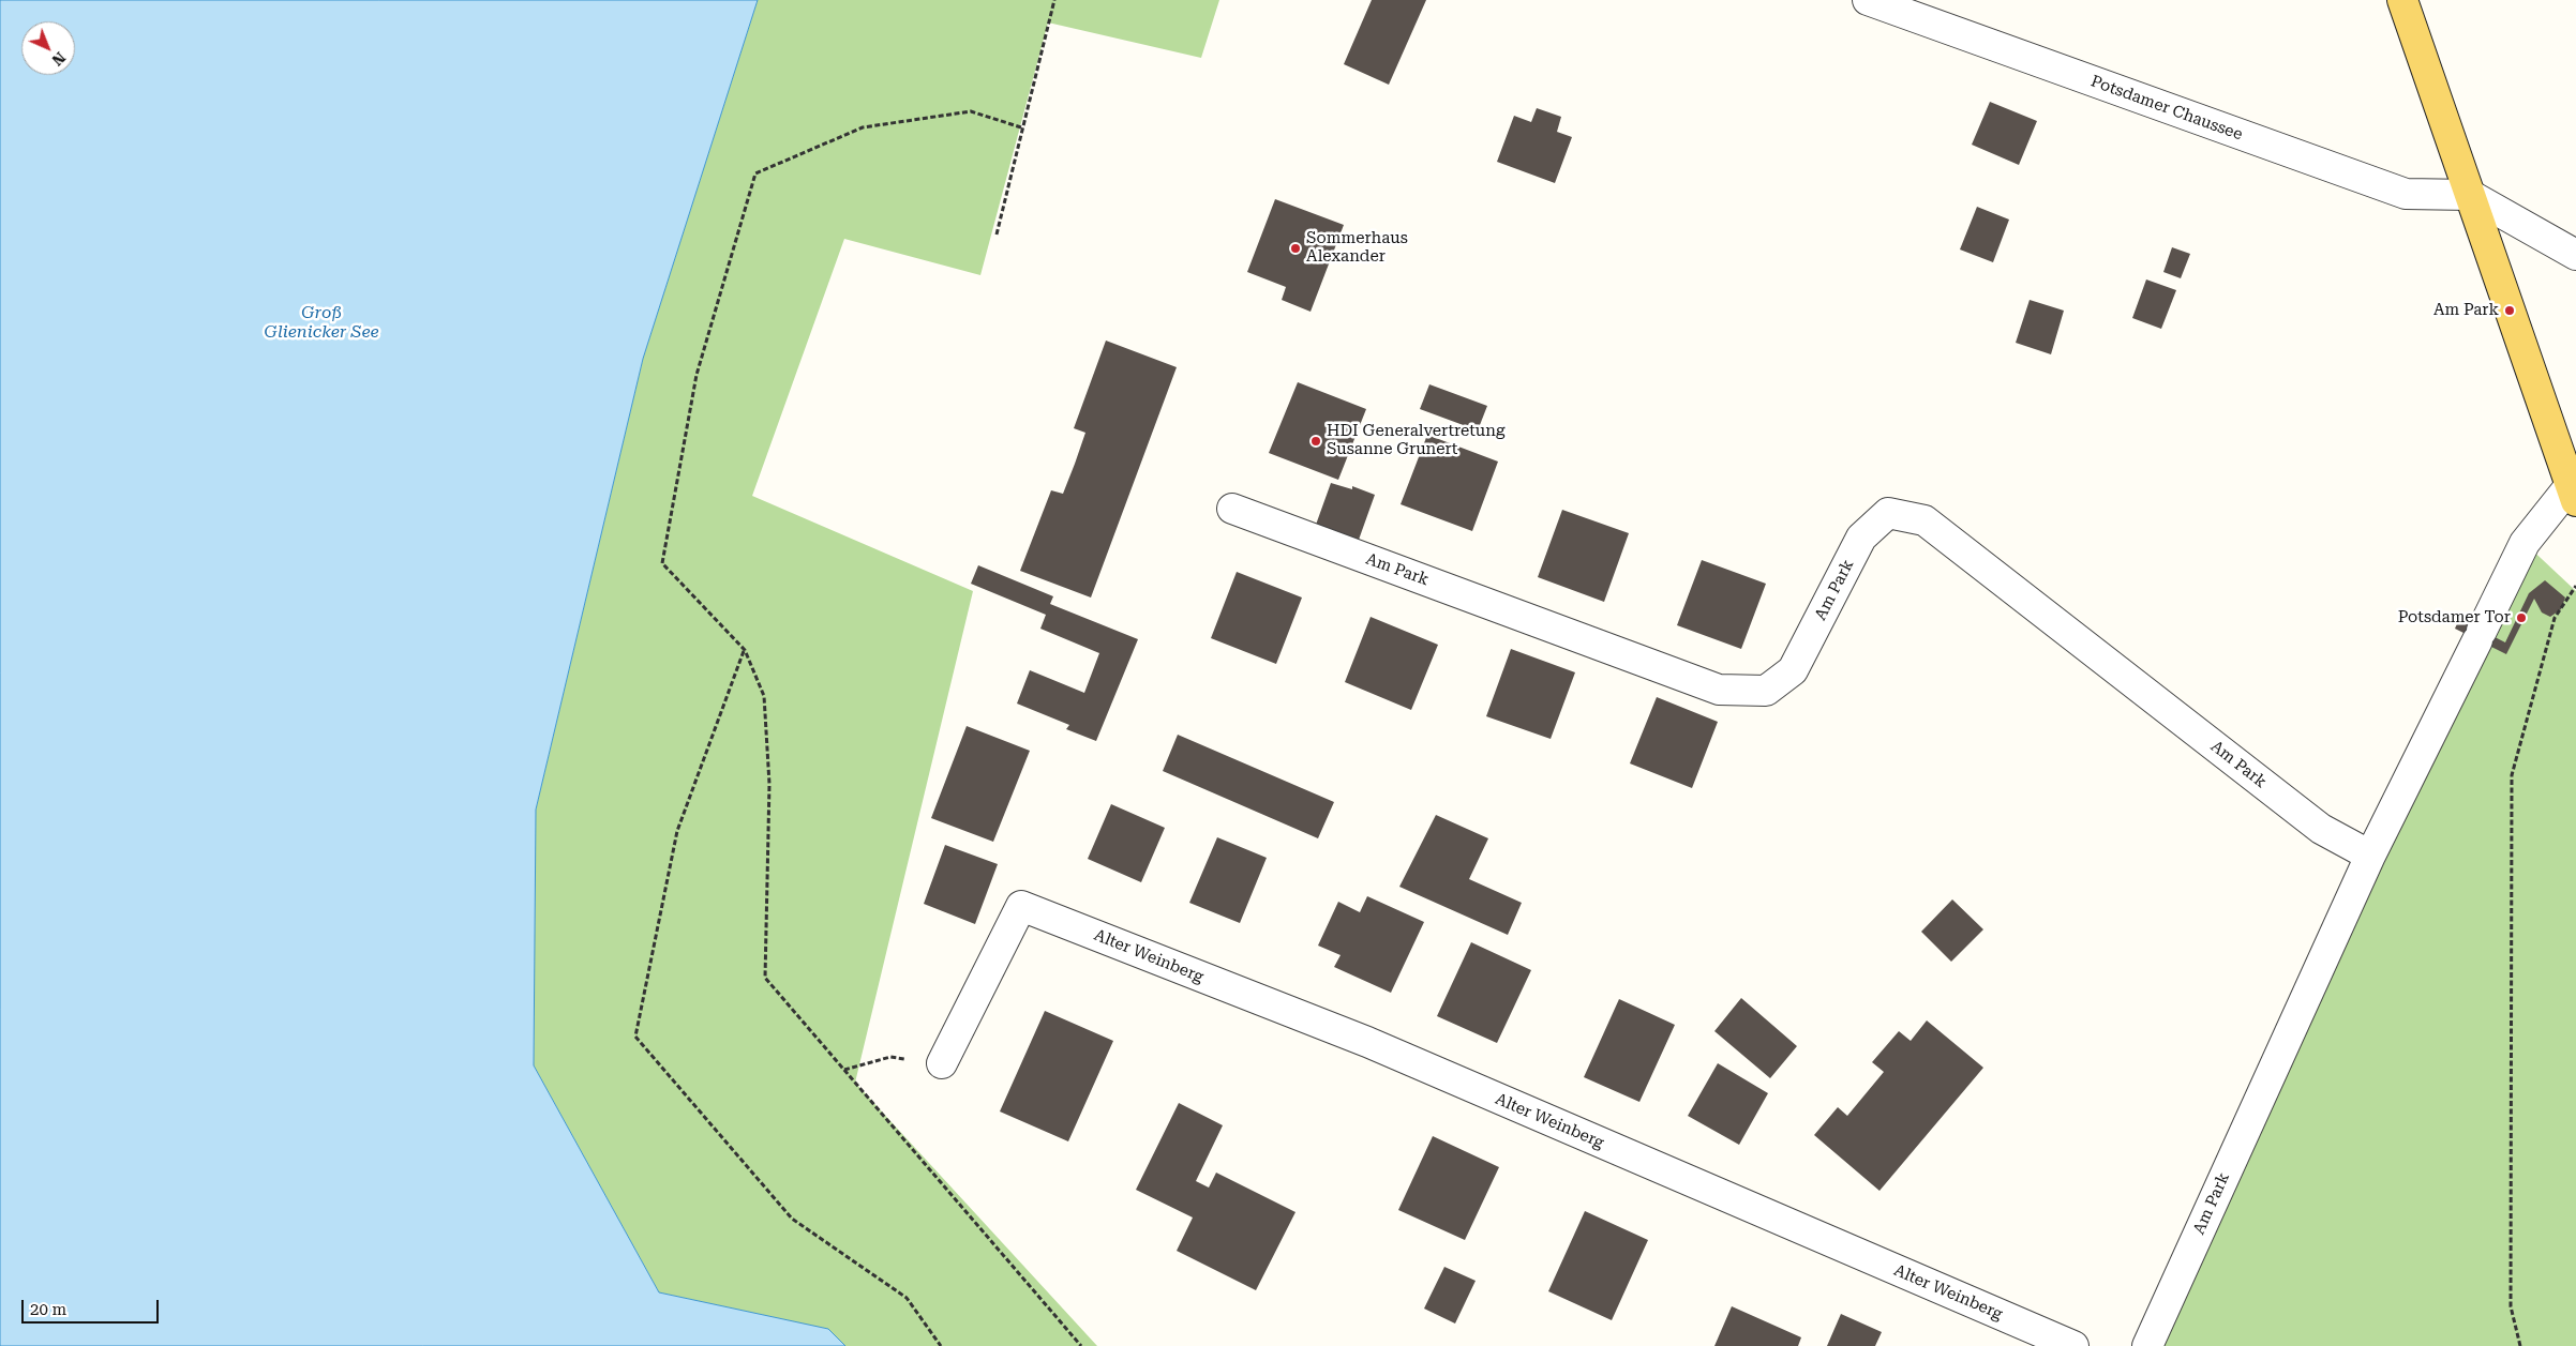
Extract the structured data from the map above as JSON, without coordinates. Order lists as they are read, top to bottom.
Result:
{
  "streets": {
    "street": ["Potsdamer Chaussee", "Am Park", "Alter Weinberg"]
  },
  "water": ["Groß Glienicker See"],
  "places": [
    "Sommerhaus Alexander",
    "Am Park",
    "HDI Generalvertretung Susanne Grunert",
    "Potsdamer Tor"
  ],
  "scale_bar": "20 m",
  "north": "bottom right"
}
